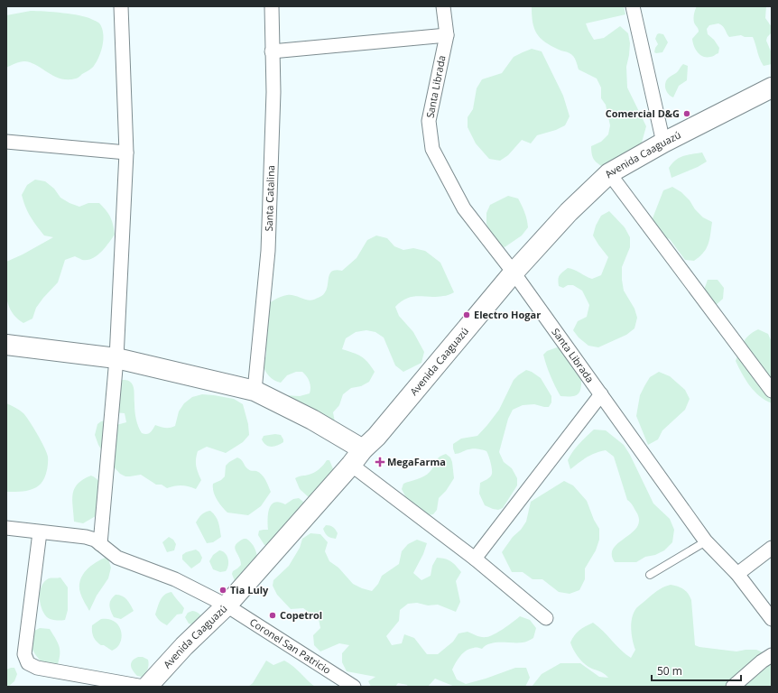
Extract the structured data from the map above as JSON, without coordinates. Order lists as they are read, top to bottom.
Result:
{
  "streets": {
    "street": [
      "Santa Librada",
      "Avenida Caaguazú",
      "Santa Catalina",
      "Coronel San Patricio"
    ]
  },
  "crossings": [
    ["Santa Librada", "Avenida Caaguazú"],
    ["Avenida Caaguazú", "Coronel San Patricio"]
  ],
  "places": {
    "other": [
      "Comercial D&G",
      "Electro Hogar",
      "Tia Luly",
      "Copetrol"
    ],
    "health": ["MegaFarma"]
  },
  "scale_bar": "50 m"
}
